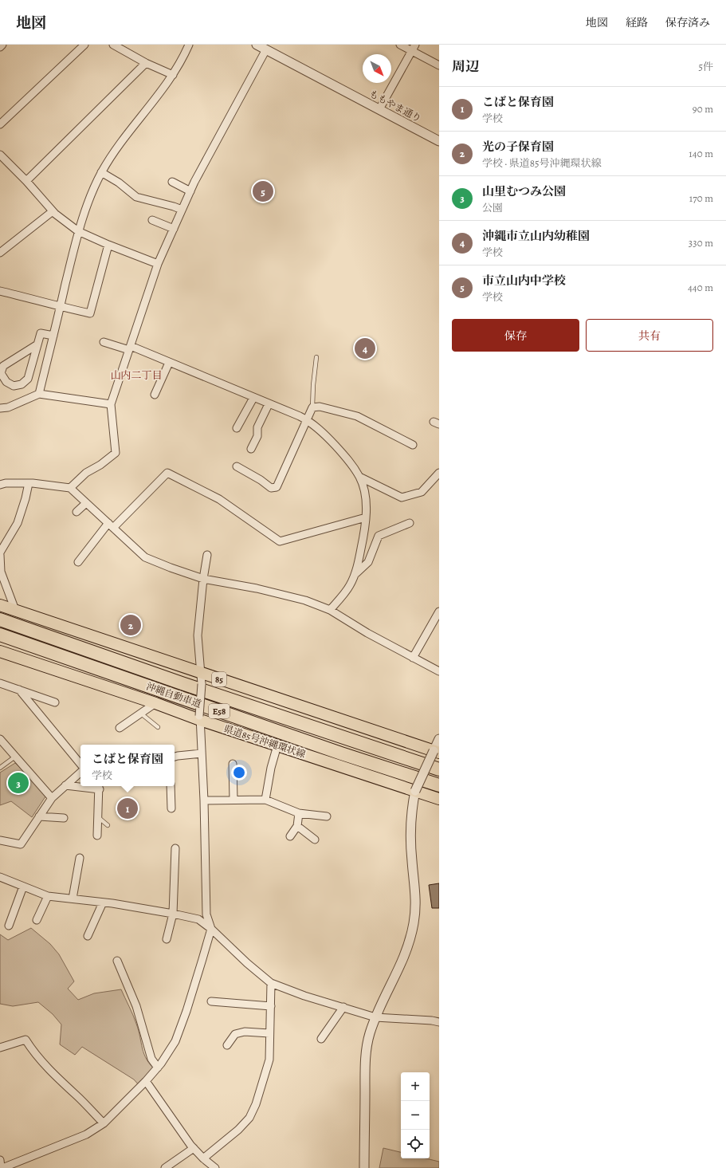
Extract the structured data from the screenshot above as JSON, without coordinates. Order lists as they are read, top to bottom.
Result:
{
  "streets": {
    "highway": ["沖縄自動車道", "E58"],
    "main road": ["85", "県道85号沖縄環状線"],
    "street": ["ももやま通り"]
  },
  "districts": ["山内二丁目"],
  "north": "bottom right",
  "page": {
    "header": "地図",
    "nav": ["地図", "経路", "保存済み"],
    "heading": ["周辺", "5件"],
    "list": [
      {
        "mark": "1",
        "name": "こばと保育園",
        "note": "学校",
        "value": "90 m"
      },
      {
        "mark": "2",
        "name": "光の子保育園",
        "note": "学校 · 県道85号沖縄環状線",
        "value": "140 m"
      },
      {
        "mark": "3",
        "name": "山里むつみ公園",
        "note": "公園",
        "value": "170 m"
      },
      {
        "mark": "4",
        "name": "沖縄市立山内幼稚園",
        "note": "学校",
        "value": "330 m"
      },
      {
        "mark": "5",
        "name": "市立山内中学校",
        "note": "学校",
        "value": "440 m"
      }
    ],
    "pins": [
      "5",
      "4",
      "2",
      "3",
      "1"
    ],
    "buttons": ["保存", "共有"],
    "popup": ["こばと保育園", "学校"],
    "map_buttons": ["+", "−"]
  }
}
